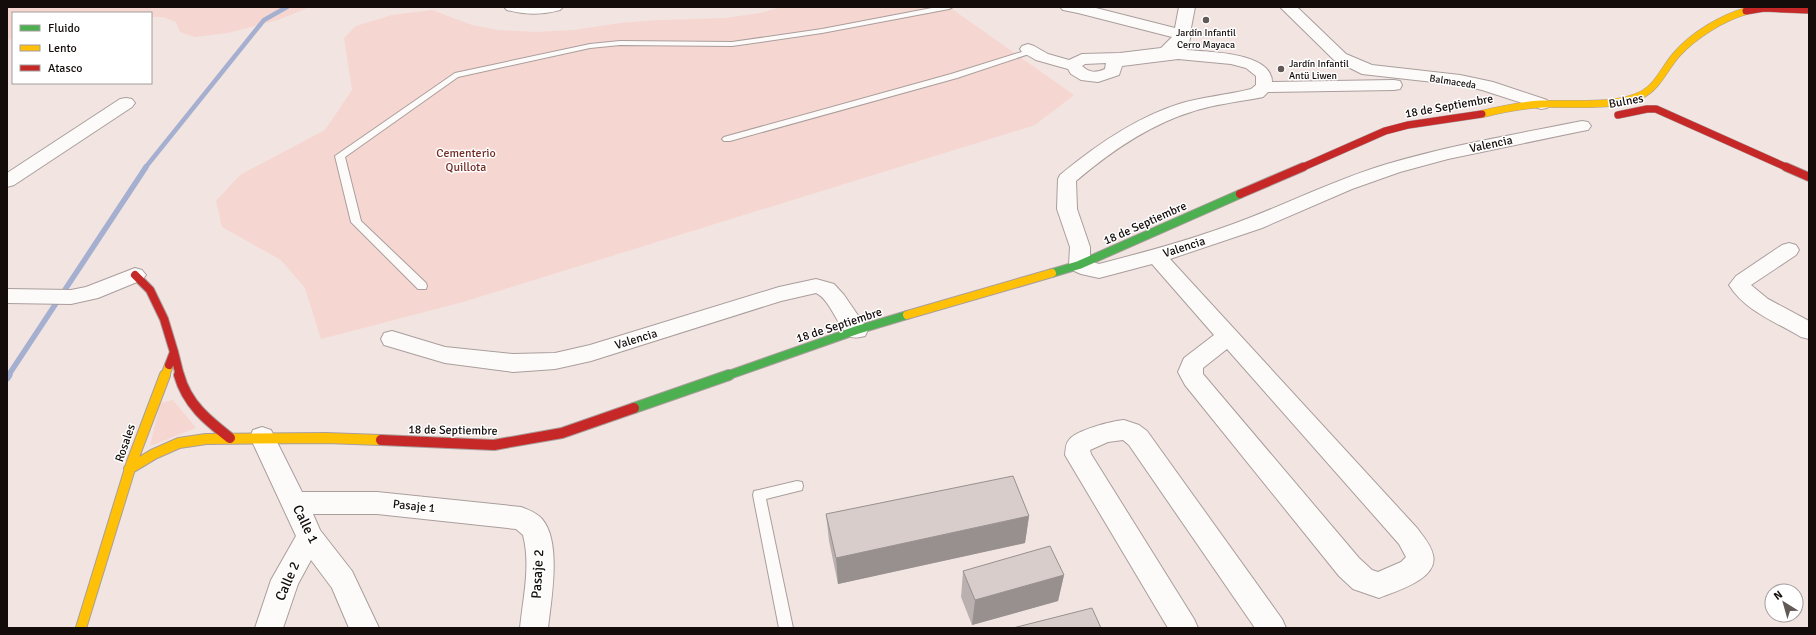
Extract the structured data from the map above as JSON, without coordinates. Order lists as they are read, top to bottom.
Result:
{
  "streets": {
    "street": [
      "Balmaceda",
      "Bulnes",
      "18 de Septiembre",
      "Valencia",
      "Rosales",
      "Pasaje 1",
      "Calle 1",
      "Pasaje 2",
      "Calle 2"
    ]
  },
  "crossings": [
    ["Balmaceda", "18 de Septiembre"],
    ["18 de Septiembre", "Valencia"],
    ["18 de Septiembre", "Rosales"],
    ["18 de Septiembre", "Calle 1"],
    ["Pasaje 1", "Calle 1"],
    ["Pasaje 1", "Pasaje 2"],
    ["Calle 1", "Calle 2"]
  ],
  "parks": ["Cementerio Quillota"],
  "places": ["Jardín Infantil Cerro Mayaca", "Jardín Infantil Antü Liwen"],
  "legend": ["Fluido", "Lento", "Atasco"],
  "north": "top left"
}
